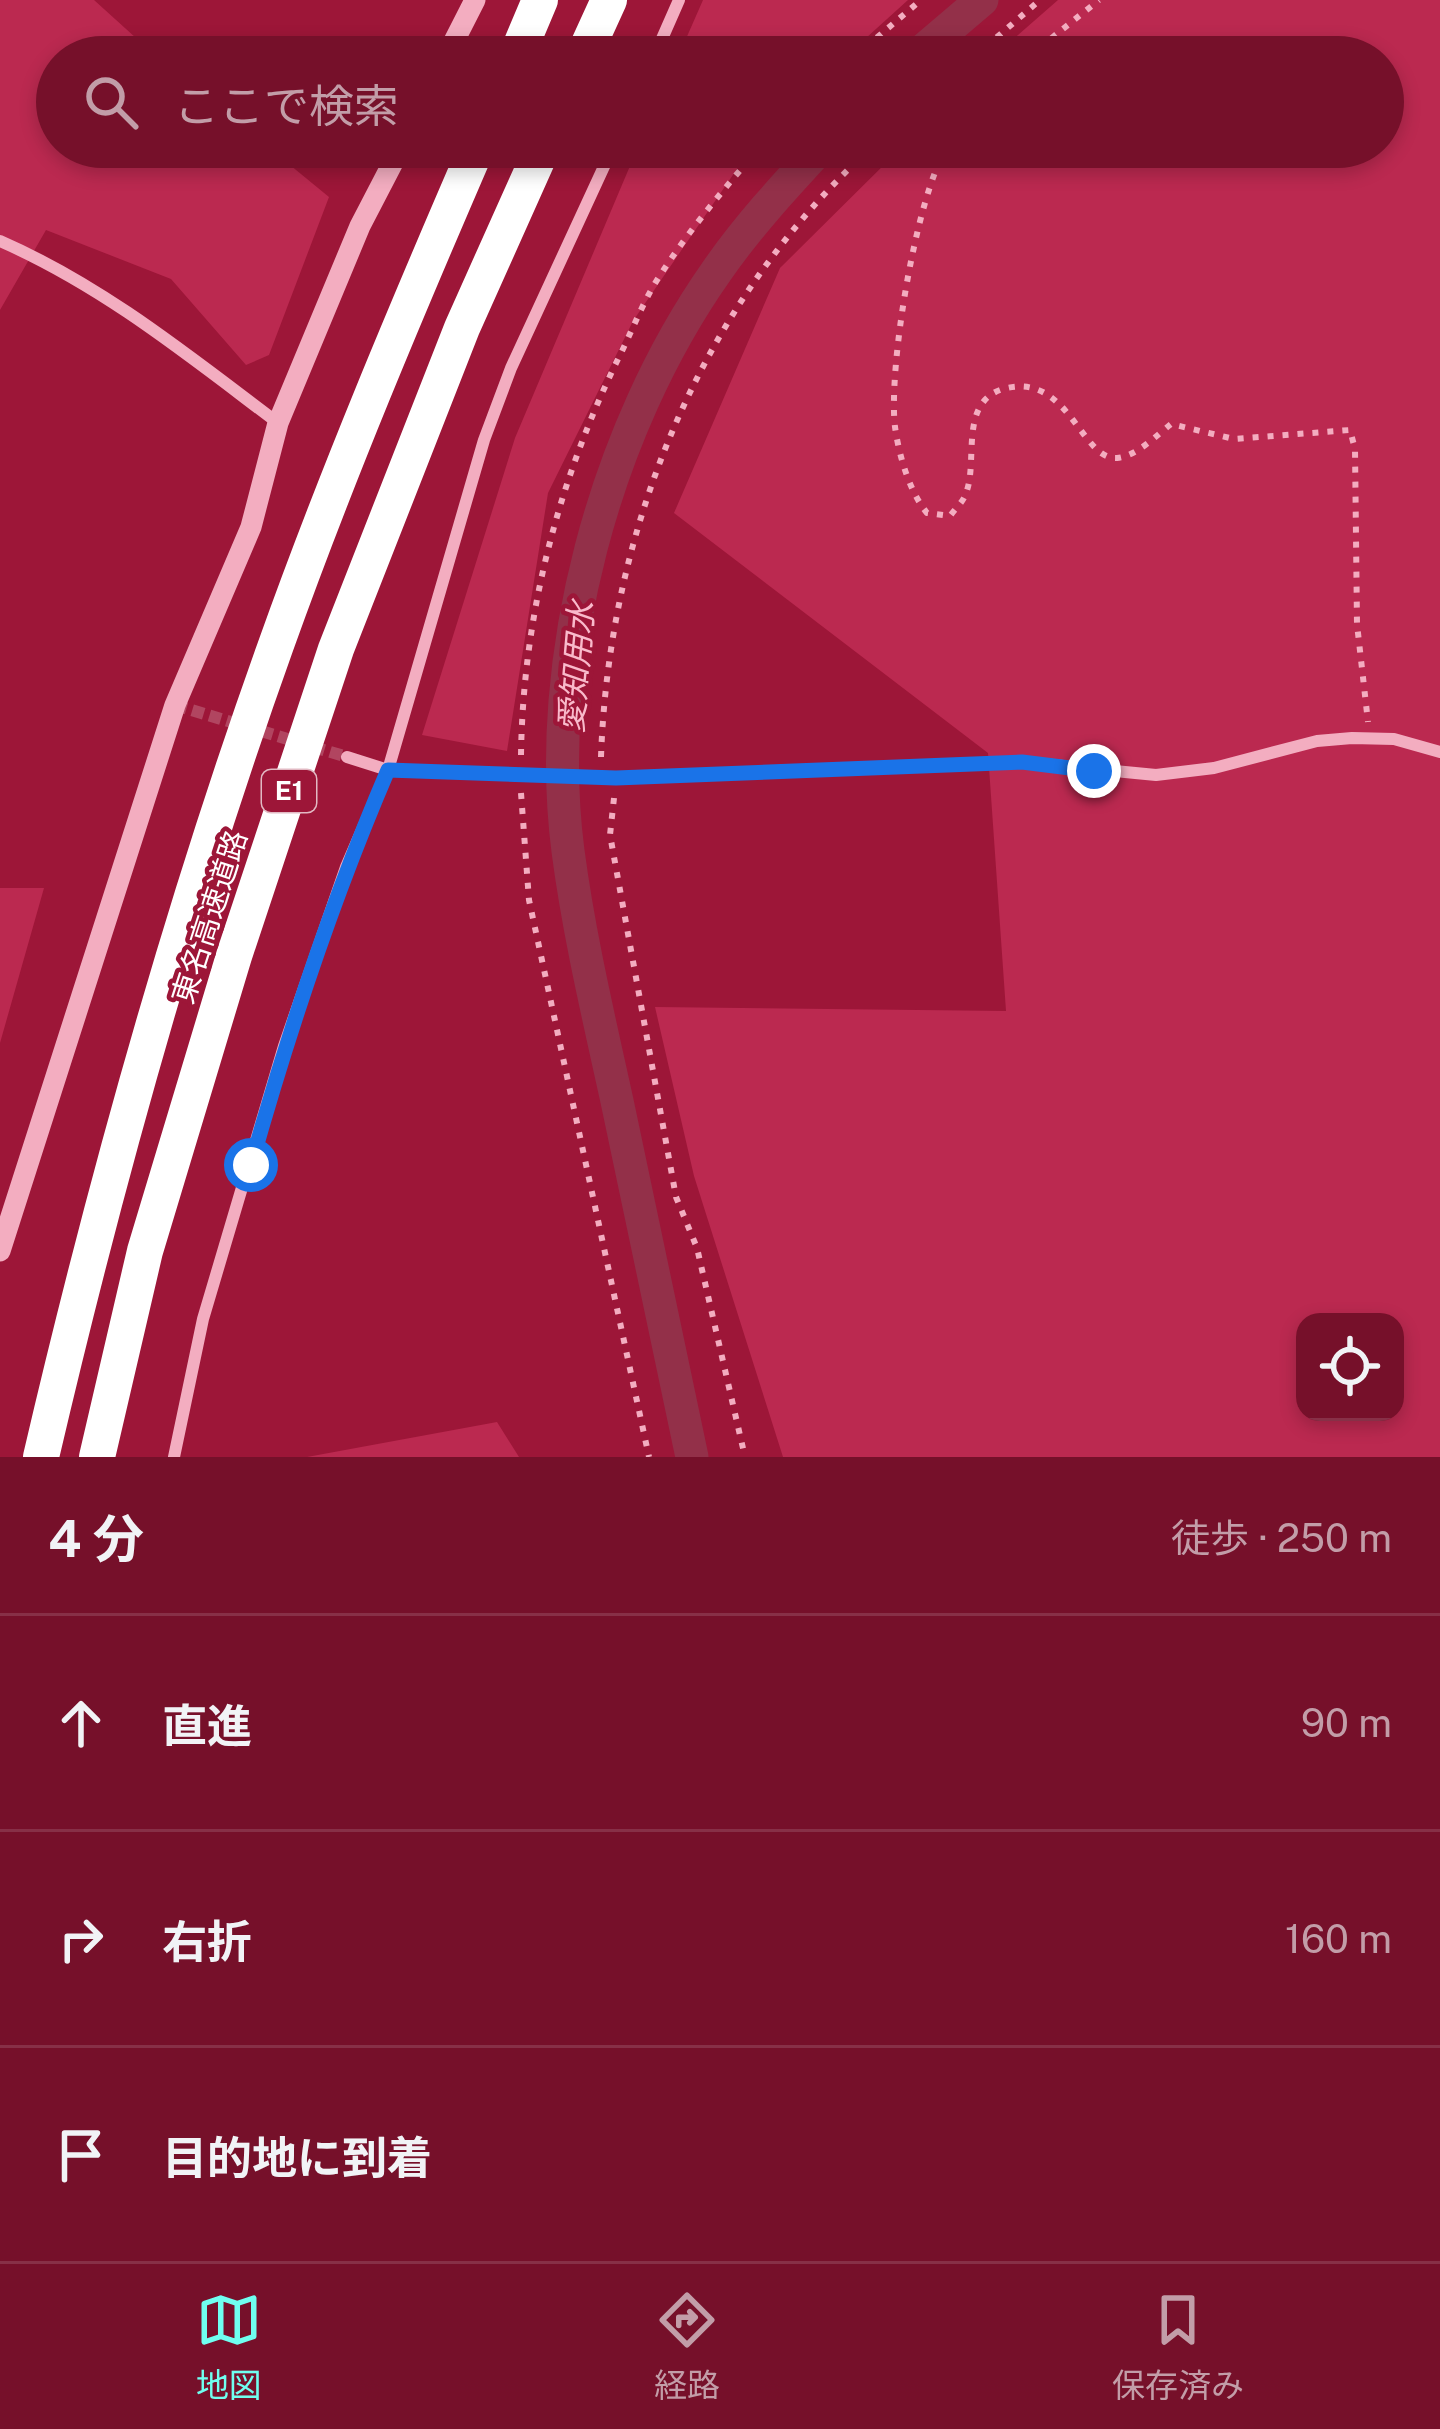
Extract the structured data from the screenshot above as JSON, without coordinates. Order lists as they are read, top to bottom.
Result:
{
  "streets": {
    "highway": ["E1", "東名高速道路"]
  },
  "water": ["愛知用水"],
  "page": {
    "search": "ここで検索",
    "heading": ["4 分", "徒歩 · 250 m"],
    "list": [
      ["直進", "90 m"],
      ["右折", "160 m"],
      "目的地に到着"
    ],
    "nav": ["地図", "経路", "保存済み"]
  }
}
